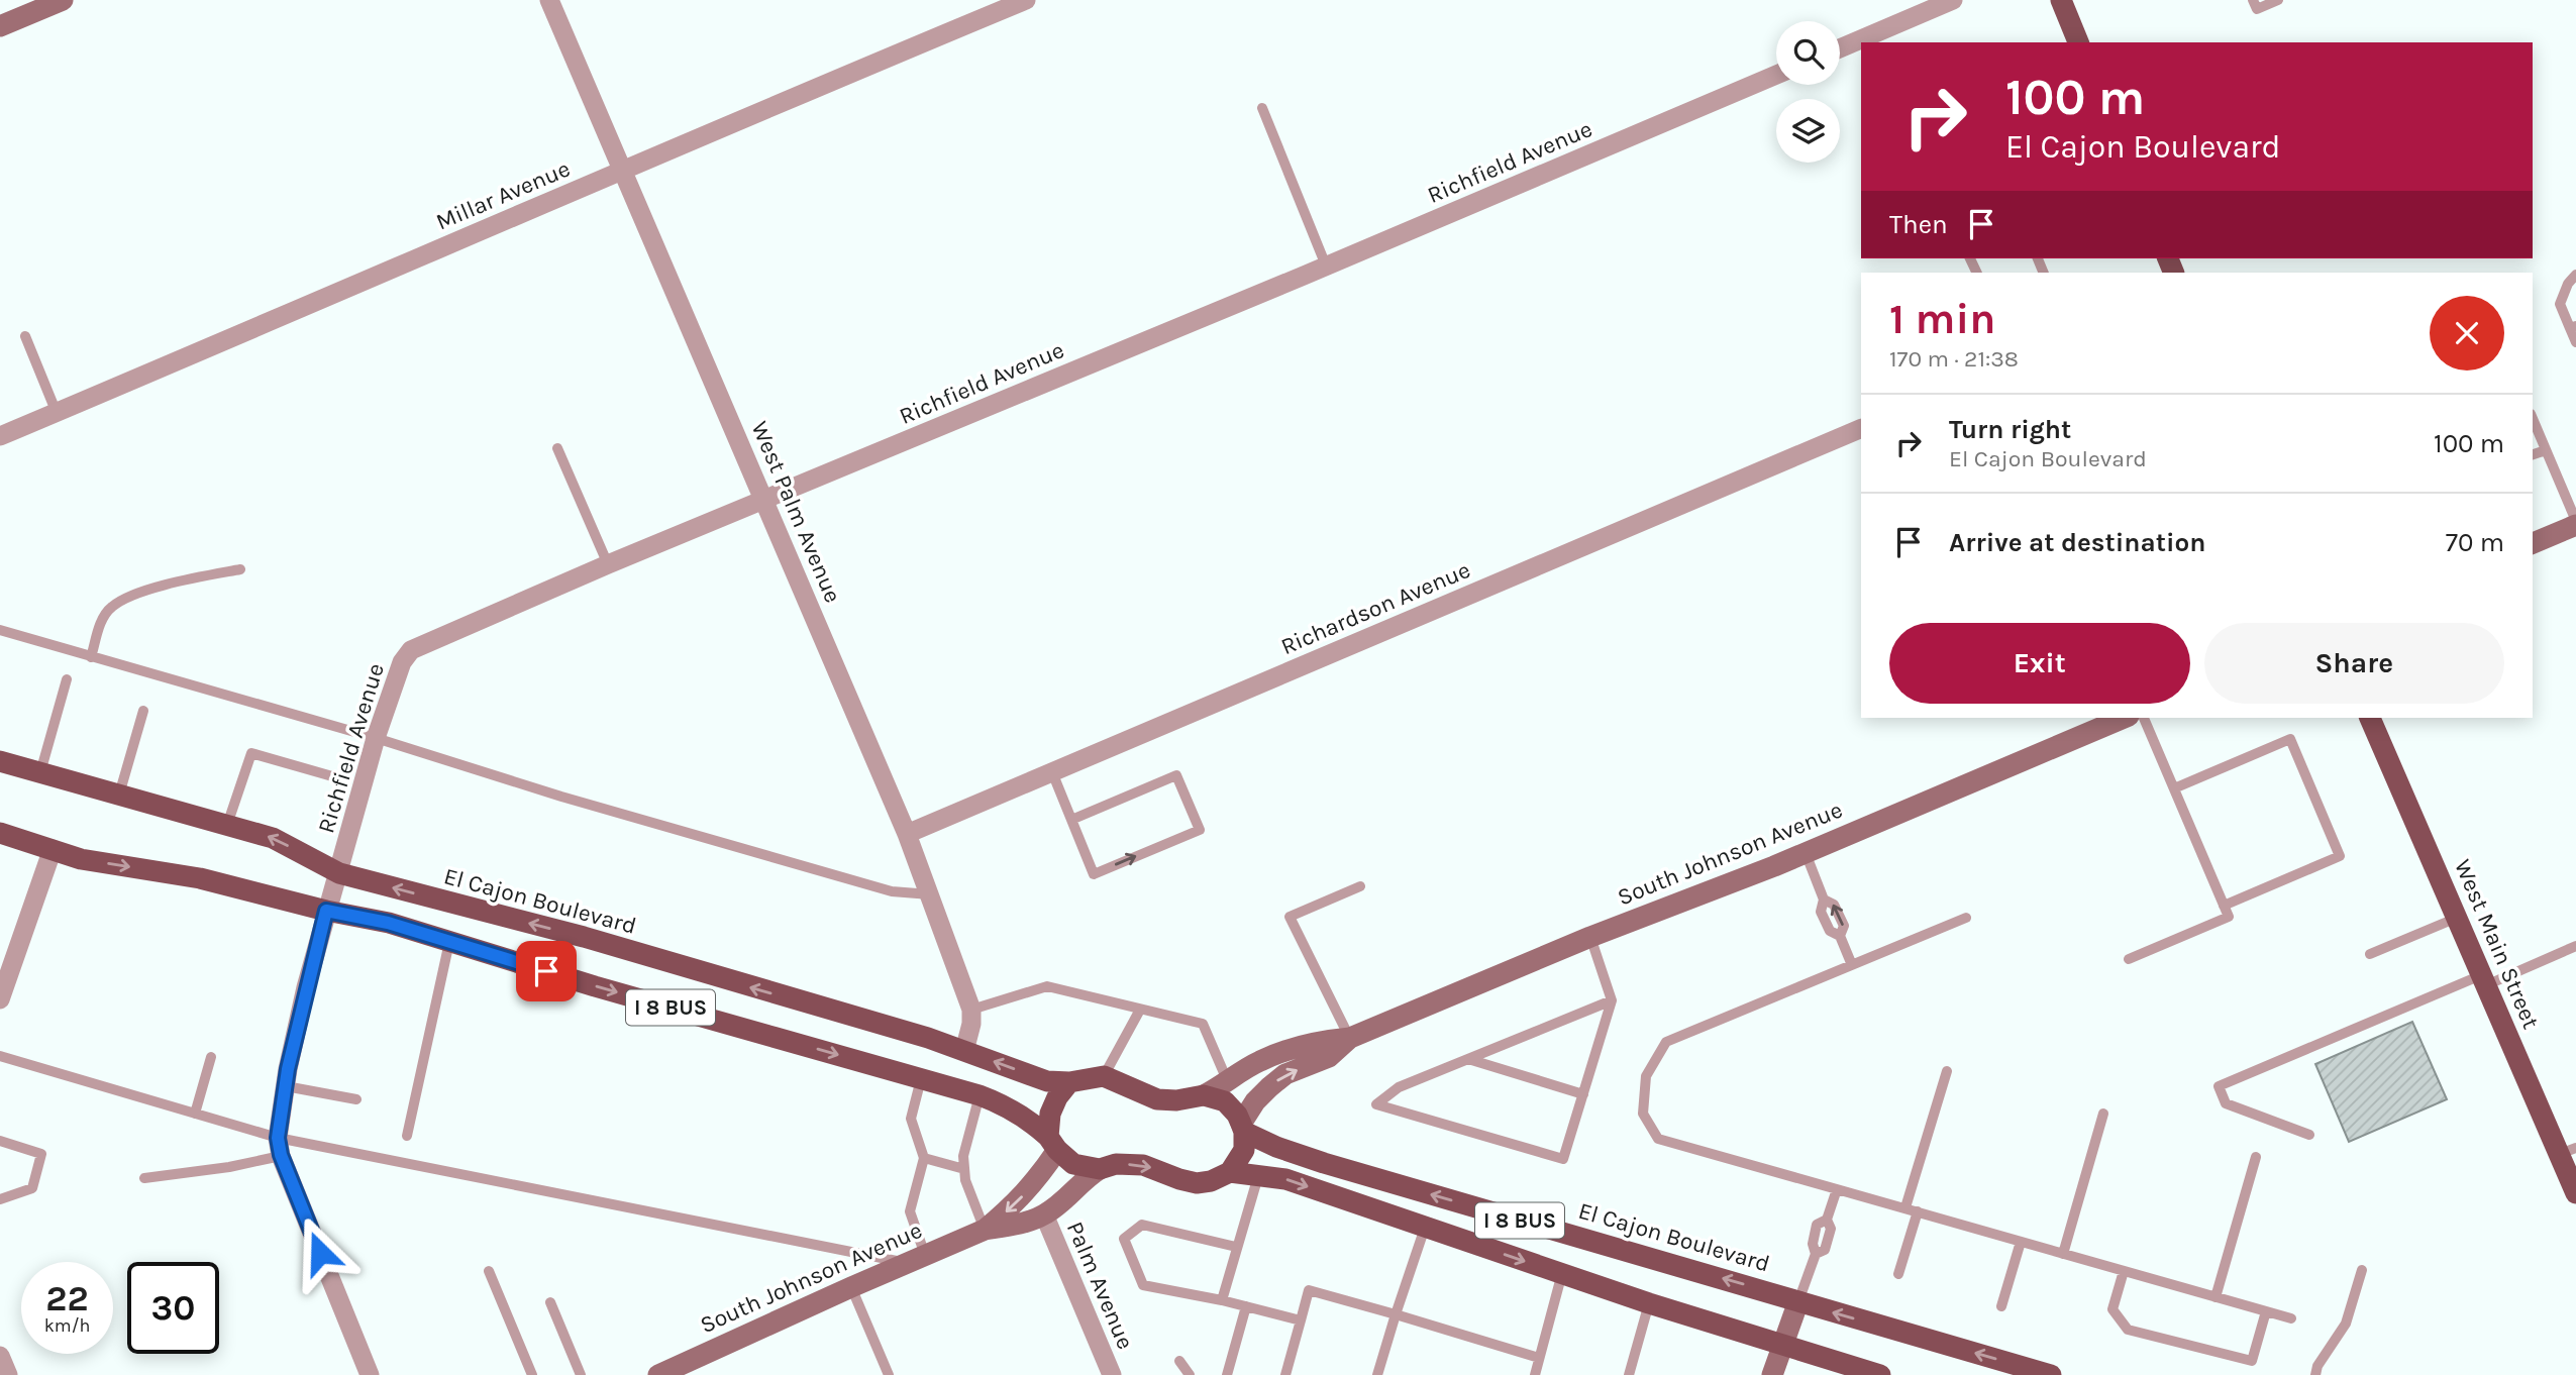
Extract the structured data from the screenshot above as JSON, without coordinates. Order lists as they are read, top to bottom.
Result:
{
  "streets": {
    "main road": [
      "South Johnson Avenue",
      "El Cajon Boulevard",
      "West Main Street",
      "I 8 BUS"
    ],
    "street": [
      "Richfield Avenue",
      "Millar Avenue",
      "West Palm Avenue",
      "Richardson Avenue",
      "Palm Avenue"
    ]
  },
  "crossings": [
    ["Richfield Avenue", "West Palm Avenue"],
    ["Richfield Avenue", "El Cajon Boulevard"],
    ["Richfield Avenue", "I 8 BUS"],
    ["Millar Avenue", "West Palm Avenue"],
    ["West Palm Avenue", "Richardson Avenue"],
    ["West Palm Avenue", "El Cajon Boulevard"],
    ["South Johnson Avenue", "El Cajon Boulevard"],
    ["South Johnson Avenue", "I 8 BUS"],
    ["South Johnson Avenue", "Palm Avenue"],
    ["El Cajon Boulevard", "I 8 BUS"]
  ],
  "page": {
    "turn": ["100 m", "El Cajon Boulevard"],
    "then": "Then",
    "heading": ["1 min", "170 m · 21:38"],
    "list": [
      {
        "name": "Turn right",
        "note": "El Cajon Boulevard",
        "value": "100 m"
      },
      {
        "name": "Arrive at destination",
        "value": "70 m"
      }
    ],
    "buttons": ["Exit", "Share"],
    "speed": "22 km/h",
    "limit": "30"
  }
}
